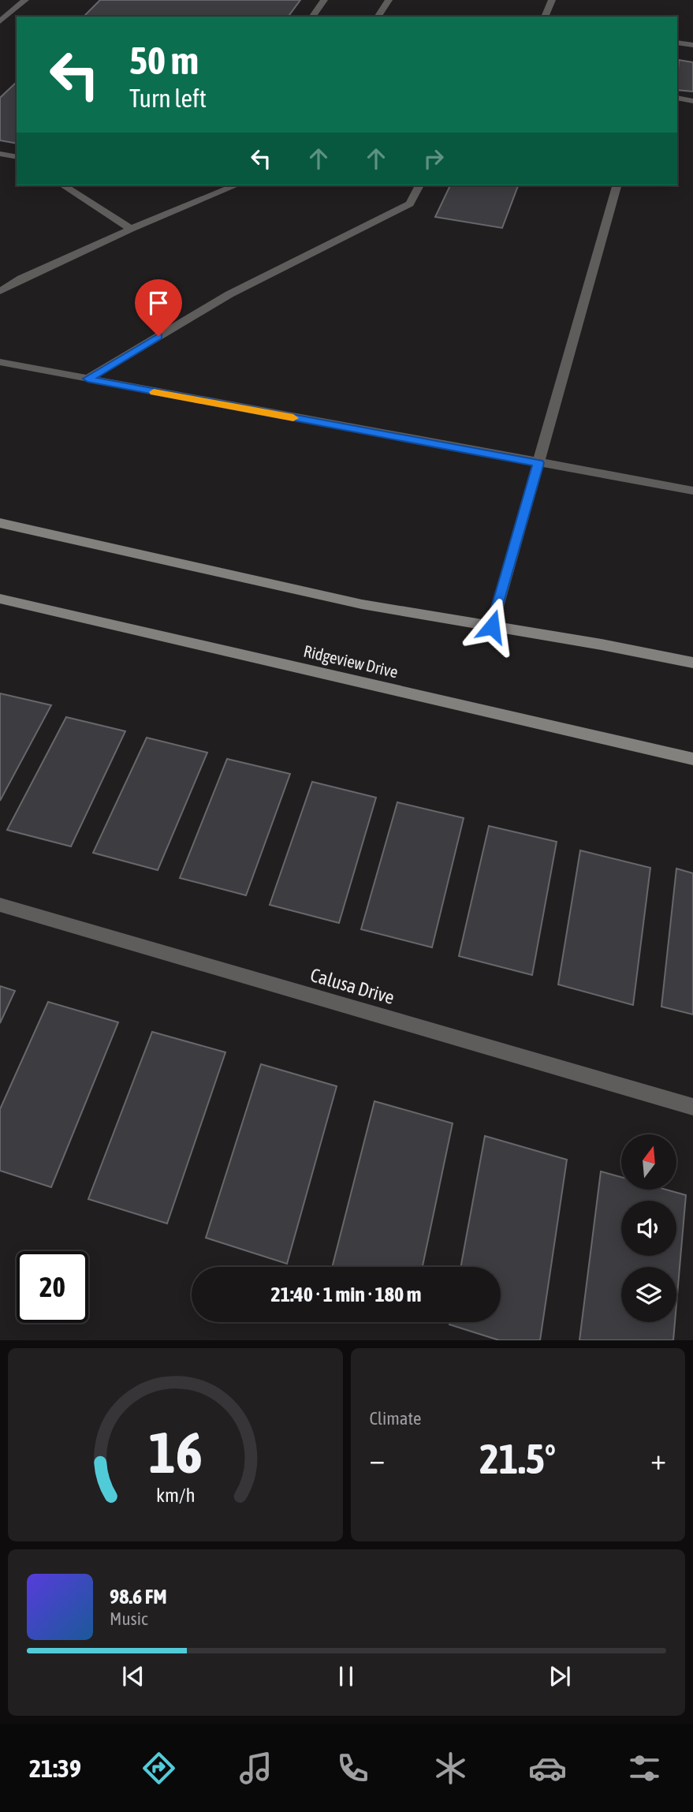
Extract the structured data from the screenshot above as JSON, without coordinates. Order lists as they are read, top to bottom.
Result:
{
  "streets": {
    "main road": ["Ridgeview Drive"],
    "street": ["Calusa Drive"]
  },
  "north": "top",
  "page": {
    "turn": ["50 m", "Turn left"],
    "limit": "20",
    "trip": "21:40 · 1 min · 180 m",
    "tile": "Climate",
    "heat": ["−", "21.5°", "+"],
    "song": ["98.6 FM", "Music"],
    "tabs": "21:39",
    "gauge": ["16", "km/h"]
  }
}
